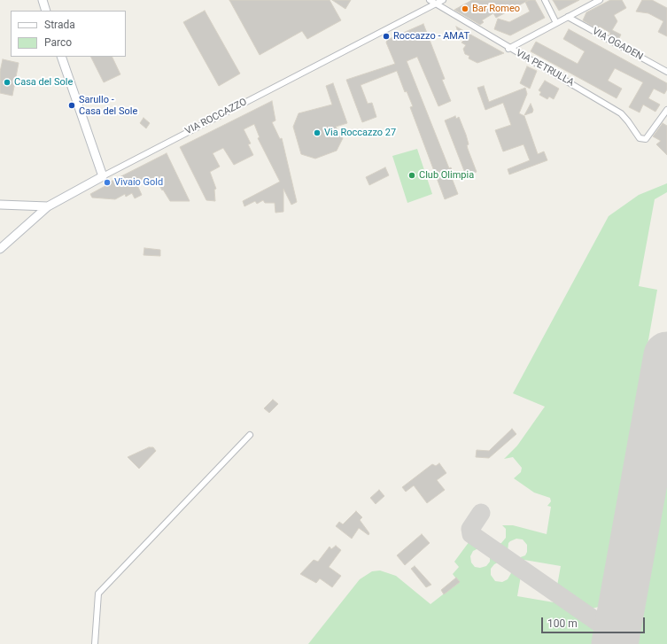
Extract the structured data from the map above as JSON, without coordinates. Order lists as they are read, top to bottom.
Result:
{
  "streets": {
    "street": ["VIA OGADEN", "VIA PETRULLA", "VIA ROCCAZZO"]
  },
  "crossings": [
    ["VIA PETRULLA", "VIA ROCCAZZO"]
  ],
  "places": [
    "Bar Romeo",
    "Roccazzo - AMAT",
    "Casa del Sole",
    "Sarullo - Casa del Sole",
    "Via Roccazzo 27",
    "Club Olimpia",
    "Vivaio Gold"
  ],
  "legend": ["Strada", "Parco"],
  "scale_bar": "100 m"
}
